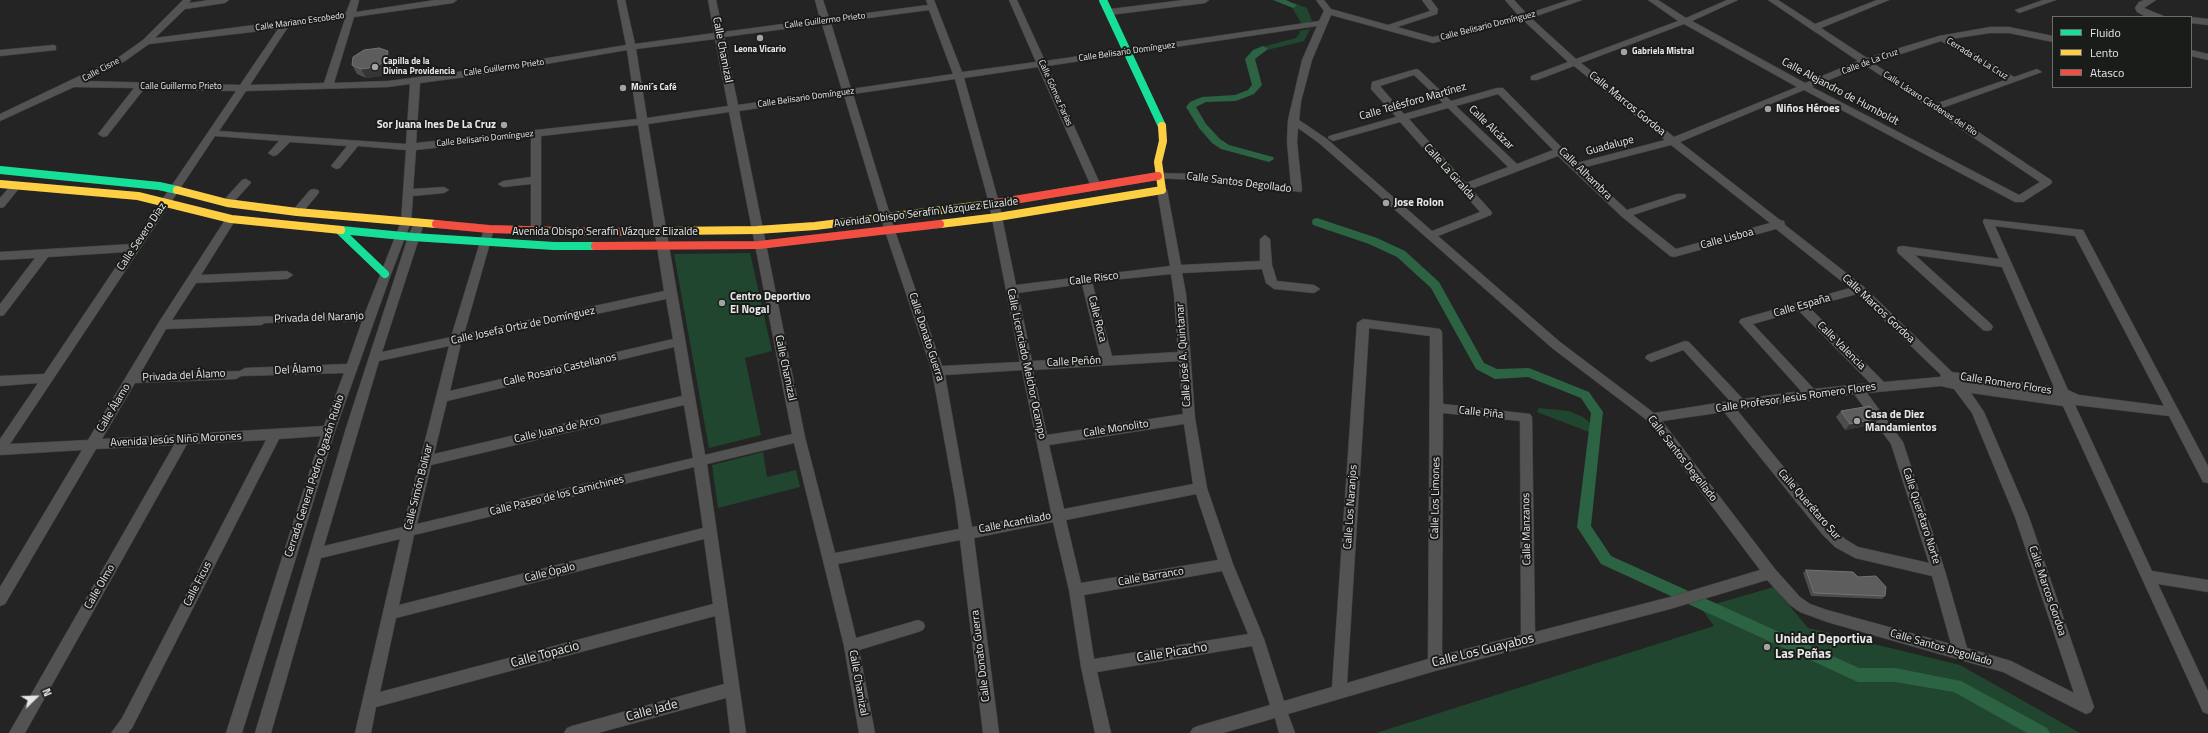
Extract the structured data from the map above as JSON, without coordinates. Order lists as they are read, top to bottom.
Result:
{
  "streets": {
    "street": [
      "Calle Guillermo Prieto",
      "Calle Mariano Escobedo",
      "Calle Belisario Domínguez",
      "Calle Chamizal",
      "Cerrada de La Cruz",
      "Calle de La Cruz",
      "Calle Cisne",
      "Calle Alejandro de Humboldt",
      "Calle Gómez Farías",
      "Calle Telésforo Martínez",
      "Calle Marcos Gordoa",
      "Calle Lázaro Cárdenas del Río",
      "Calle Alcázar",
      "Guadalupe",
      "Calle La Giralda",
      "Calle Alhambra",
      "Calle Santos Degollado",
      "Avenida Obispo Serafín Vázquez Elizalde",
      "Calle Severo Díaz",
      "Calle Lisboa",
      "Calle Risco",
      "Calle España",
      "Privada del Naranjo",
      "Calle Roca",
      "Calle Josefa Ortiz de Domínguez",
      "Calle Donato Guerra",
      "Calle Valencia",
      "Calle José A. Quintanar",
      "Calle Peñón",
      "Calle Licenciado Melchor Ocampo",
      "Del Álamo",
      "Calle Rosario Castellanos",
      "Privada del Álamo",
      "Calle Romero Flores",
      "Calle Profesor Jesùs Romero Flores",
      "Calle Álamo",
      "Calle Piña",
      "Calle Monolito",
      "Calle Juana de Arco",
      "Avenida Jesús Niño Morones",
      "Cerrada General Pedro Ogazón Rubio",
      "Calle Simón Bolívar",
      "Calle Paseo de los Camichines",
      "Calle Los Limones",
      "Calle Querétaro Sur",
      "Calle Los Naranjos",
      "Calle Querétaro Norte",
      "Calle Acantilado",
      "Calle Manzanos",
      "Calle Ópalo",
      "Calle Barranco",
      "Calle Ficus",
      "Calle Olmo",
      "Calle Los Guayabos",
      "Calle Picacho",
      "Calle Topacio",
      "Calle Jade"
    ]
  },
  "crossings": [
    ["Calle Guillermo Prieto", "Calle Chamizal"],
    ["Calle Guillermo Prieto", "Calle Cisne"],
    ["Calle Guillermo Prieto", "Calle Severo Díaz"],
    ["Calle Guillermo Prieto", "Calle Donato Guerra"],
    ["Calle Guillermo Prieto", "Calle Licenciado Melchor Ocampo"],
    ["Calle Guillermo Prieto", "Cerrada General Pedro Ogazón Rubio"],
    ["Calle Mariano Escobedo", "Calle Cisne"],
    ["Calle Mariano Escobedo", "Calle Severo Díaz"],
    ["Calle Belisario Domínguez", "Calle Chamizal"],
    ["Calle Belisario Domínguez", "Calle Gómez Farías"],
    ["Calle Belisario Domínguez", "Calle Marcos Gordoa"],
    ["Calle Belisario Domínguez", "Calle Santos Degollado"],
    ["Calle Belisario Domínguez", "Calle Severo Díaz"],
    ["Calle Belisario Domínguez", "Calle Donato Guerra"],
    ["Calle Belisario Domínguez", "Calle José A. Quintanar"],
    ["Calle Belisario Domínguez", "Calle Licenciado Melchor Ocampo"],
    ["Calle Belisario Domínguez", "Cerrada General Pedro Ogazón Rubio"],
    ["Calle Chamizal", "Avenida Obispo Serafín Vázquez Elizalde"],
    ["Calle Chamizal", "Calle Paseo de los Camichines"],
    ["Calle Chamizal", "Calle Acantilado"],
    ["Cerrada de La Cruz", "Calle de La Cruz"],
    ["Calle de La Cruz", "Calle Alejandro de Humboldt"],
    ["Calle de La Cruz", "Calle Marcos Gordoa"],
    ["Calle de La Cruz", "Calle Lázaro Cárdenas del Río"],
    ["Calle de La Cruz", "Guadalupe"],
    ["Calle Alejandro de Humboldt", "Calle Lázaro Cárdenas del Río"],
    ["Calle Gómez Farías", "Avenida Obispo Serafín Vázquez Elizalde"],
    ["Calle Telésforo Martínez", "Calle Alcázar"],
    ["Calle Telésforo Martínez", "Calle La Giralda"],
    ["Calle Telésforo Martínez", "Calle Alhambra"],
    ["Calle Marcos Gordoa", "Guadalupe"],
    ["Calle Marcos Gordoa", "Calle Santos Degollado"],
    ["Calle Marcos Gordoa", "Calle Lisboa"],
    ["Calle Marcos Gordoa", "Calle España"],
    ["Calle Marcos Gordoa", "Calle Romero Flores"],
    ["Calle Marcos Gordoa", "Calle Profesor Jesùs Romero Flores"],
    ["Calle Alcázar", "Calle La Giralda"],
    ["Guadalupe", "Calle Alhambra"],
    ["Calle La Giralda", "Calle Santos Degollado"],
    ["Calle Alhambra", "Calle Lisboa"],
    ["Calle Santos Degollado", "Avenida Obispo Serafín Vázquez Elizalde"],
    ["Calle Santos Degollado", "Calle José A. Quintanar"],
    ["Calle Santos Degollado", "Calle Profesor Jesùs Romero Flores"],
    ["Calle Santos Degollado", "Calle Querétaro Norte"],
    ["Calle Santos Degollado", "Calle Los Guayabos"],
    ["Avenida Obispo Serafín Vázquez Elizalde", "Calle Severo Díaz"],
    ["Avenida Obispo Serafín Vázquez Elizalde", "Calle Donato Guerra"],
    ["Avenida Obispo Serafín Vázquez Elizalde", "Calle José A. Quintanar"],
    ["Avenida Obispo Serafín Vázquez Elizalde", "Calle Licenciado Melchor Ocampo"],
    ["Avenida Obispo Serafín Vázquez Elizalde", "Calle Álamo"],
    ["Avenida Obispo Serafín Vázquez Elizalde", "Cerrada General Pedro Ogazón Rubio"],
    ["Avenida Obispo Serafín Vázquez Elizalde", "Calle Simón Bolívar"],
    ["Calle Severo Díaz", "Avenida Jesús Niño Morones"],
    ["Calle Risco", "Calle Roca"],
    ["Calle Risco", "Calle José A. Quintanar"],
    ["Calle Risco", "Calle Licenciado Melchor Ocampo"],
    ["Calle España", "Calle Valencia"],
    ["Calle España", "Calle Profesor Jesùs Romero Flores"],
    ["Privada del Naranjo", "Calle Álamo"],
    ["Privada del Naranjo", "Cerrada General Pedro Ogazón Rubio"],
    ["Calle Roca", "Calle Peñón"],
    ["Calle Josefa Ortiz de Domínguez", "Cerrada General Pedro Ogazón Rubio"],
    ["Calle Josefa Ortiz de Domínguez", "Calle Simón Bolívar"],
    ["Calle Donato Guerra", "Calle Peñón"],
    ["Calle Donato Guerra", "Calle Acantilado"],
    ["Calle Valencia", "Calle Profesor Jesùs Romero Flores"],
    ["Calle José A. Quintanar", "Calle Peñón"],
    ["Calle José A. Quintanar", "Calle Monolito"],
    ["Calle José A. Quintanar", "Calle Acantilado"],
    ["Calle José A. Quintanar", "Calle Barranco"],
    ["Calle José A. Quintanar", "Calle Los Guayabos"],
    ["Calle José A. Quintanar", "Calle Picacho"],
    ["Calle Peñón", "Calle Licenciado Melchor Ocampo"],
    ["Calle Licenciado Melchor Ocampo", "Calle Monolito"],
    ["Calle Licenciado Melchor Ocampo", "Calle Acantilado"],
    ["Calle Licenciado Melchor Ocampo", "Calle Barranco"],
    ["Calle Licenciado Melchor Ocampo", "Calle Picacho"],
    ["Del Álamo", "Privada del Álamo"],
    ["Del Álamo", "Cerrada General Pedro Ogazón Rubio"],
    ["Calle Rosario Castellanos", "Calle Simón Bolívar"],
    ["Privada del Álamo", "Calle Álamo"],
    ["Calle Romero Flores", "Calle Profesor Jesùs Romero Flores"],
    ["Calle Profesor Jesùs Romero Flores", "Calle Querétaro Sur"],
    ["Calle Profesor Jesùs Romero Flores", "Calle Querétaro Norte"],
    ["Calle Álamo", "Avenida Jesús Niño Morones"],
    ["Calle Piña", "Calle Los Limones"],
    ["Calle Piña", "Calle Manzanos"],
    ["Calle Juana de Arco", "Calle Simón Bolívar"],
    ["Avenida Jesús Niño Morones", "Cerrada General Pedro Ogazón Rubio"],
    ["Avenida Jesús Niño Morones", "Calle Ficus"],
    ["Avenida Jesús Niño Morones", "Calle Olmo"],
    ["Cerrada General Pedro Ogazón Rubio", "Calle Paseo de los Camichines"],
    ["Calle Simón Bolívar", "Calle Paseo de los Camichines"],
    ["Calle Simón Bolívar", "Calle Ópalo"],
    ["Calle Simón Bolívar", "Calle Topacio"],
    ["Calle Los Limones", "Calle Los Naranjos"],
    ["Calle Los Limones", "Calle Los Guayabos"],
    ["Calle Querétaro Sur", "Calle Querétaro Norte"],
    ["Calle Los Naranjos", "Calle Los Guayabos"],
    ["Calle Manzanos", "Calle Los Guayabos"]
  ],
  "places": [
    "Leona Vicario",
    "Gabriela Mistral",
    "Capilla de la Divina Providencia",
    "Moni´s Café",
    "Niños Héroes",
    "Sor Juana Ines De La Cruz",
    "Jose Rolon",
    "Centro Deportivo El Nogal",
    "Casa de Diez Mandamientos",
    "Unidad Deportiva Las Peñas"
  ],
  "legend": ["Fluido", "Lento", "Atasco"],
  "north": "top right"
}
